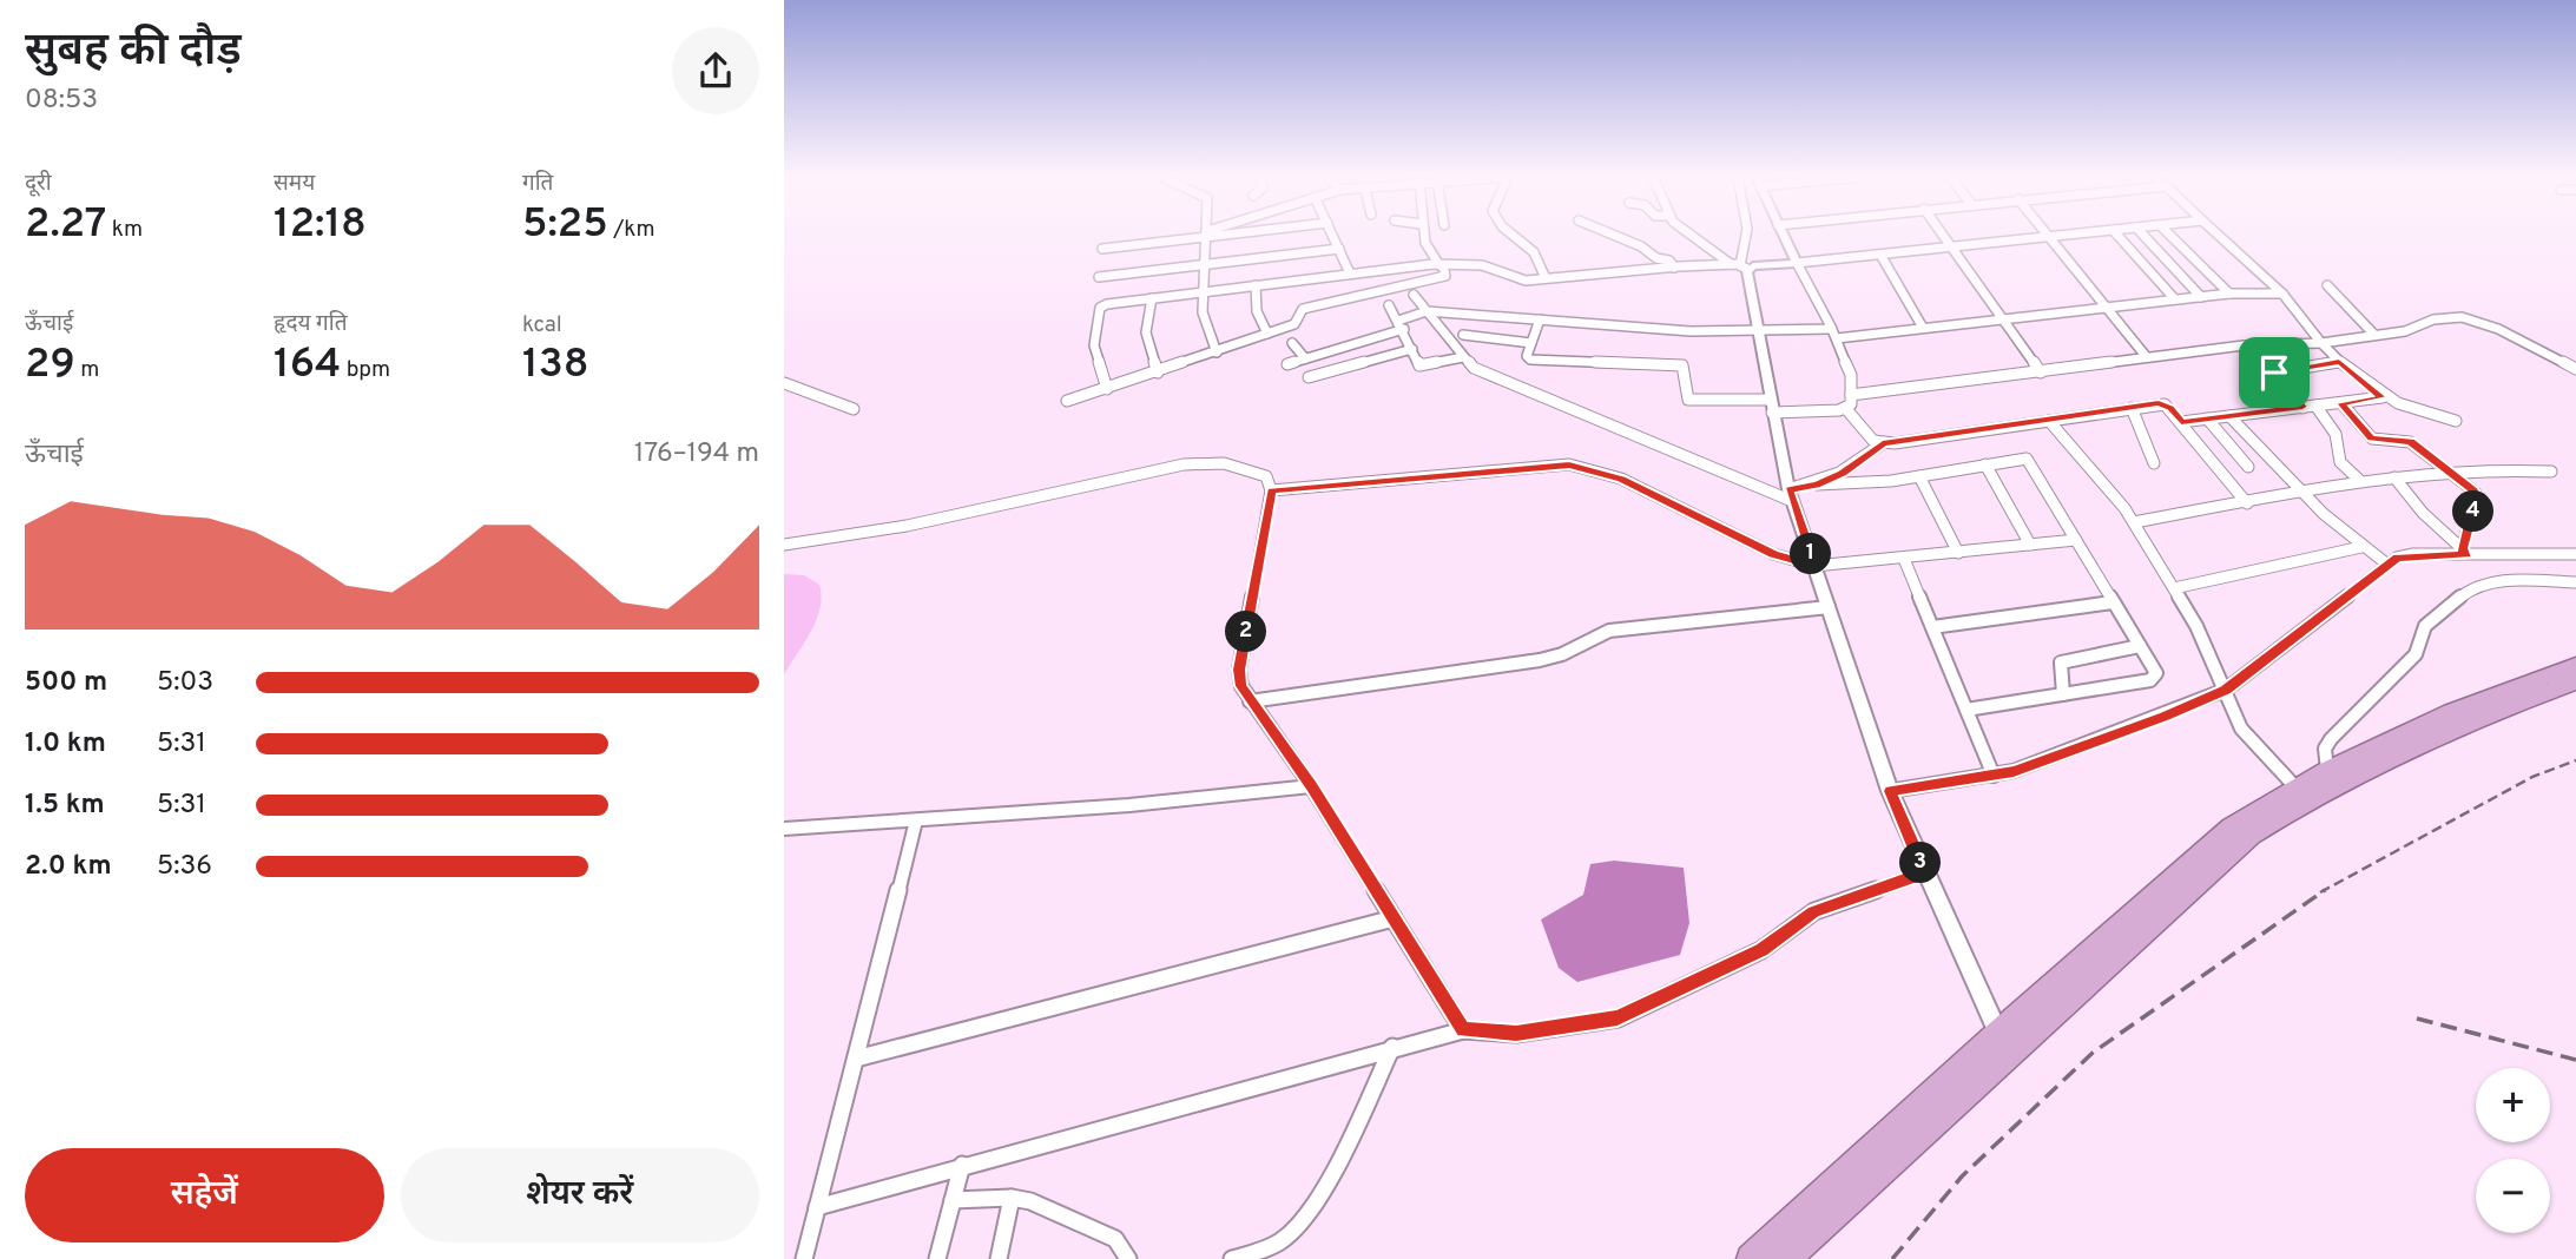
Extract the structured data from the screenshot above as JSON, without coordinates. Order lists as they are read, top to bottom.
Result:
{
  "page": {
    "heading": ["सुबह की दौड़", "08:53"],
    "stats": [
      ["दूरी", "2.27 km"],
      ["समय", "12:18"],
      ["गति", "5:25 /km"],
      ["ऊँचाई", "29 m"],
      ["हृदय गति", "164 bpm"],
      ["kcal", "138"]
    ],
    "chart": ["ऊँचाई", "176–194 m"],
    "pins": [
      "4",
      "1",
      "2",
      "3"
    ],
    "list": [
      {
        "name": "500 m",
        "note": "5:03"
      },
      {
        "name": "1.0 km",
        "note": "5:31"
      },
      {
        "name": "1.5 km",
        "note": "5:31"
      },
      {
        "name": "2.0 km",
        "note": "5:36"
      }
    ],
    "map_buttons": ["+", "−"],
    "buttons": ["सहेजें", "शेयर करें"]
  }
}
